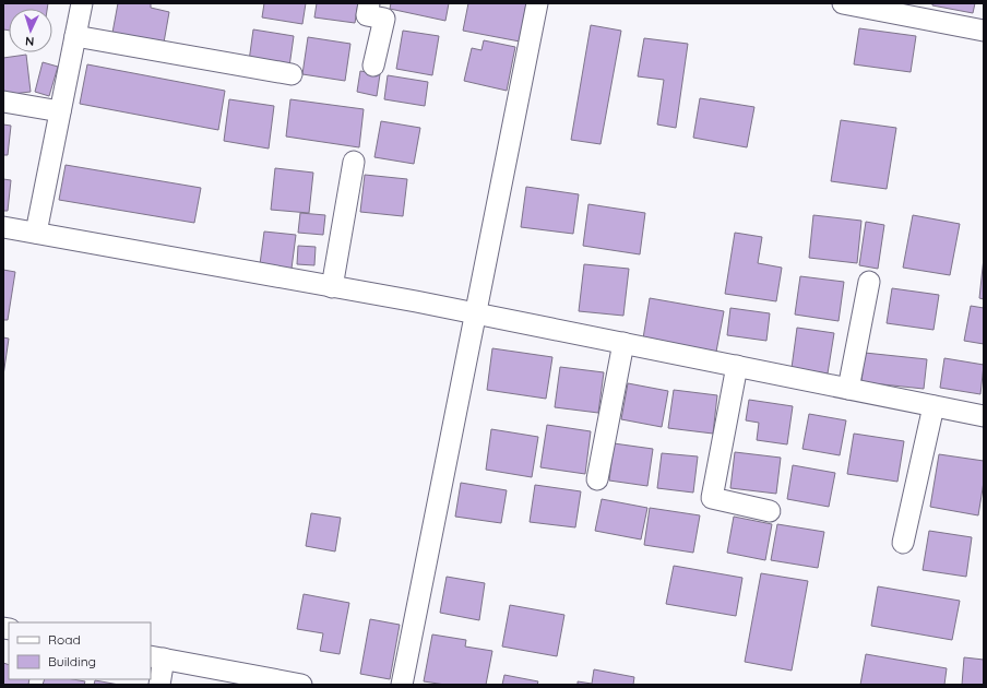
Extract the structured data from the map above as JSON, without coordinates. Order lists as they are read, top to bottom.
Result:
{
  "legend": ["Road", "Building"],
  "north": "bottom"
}
